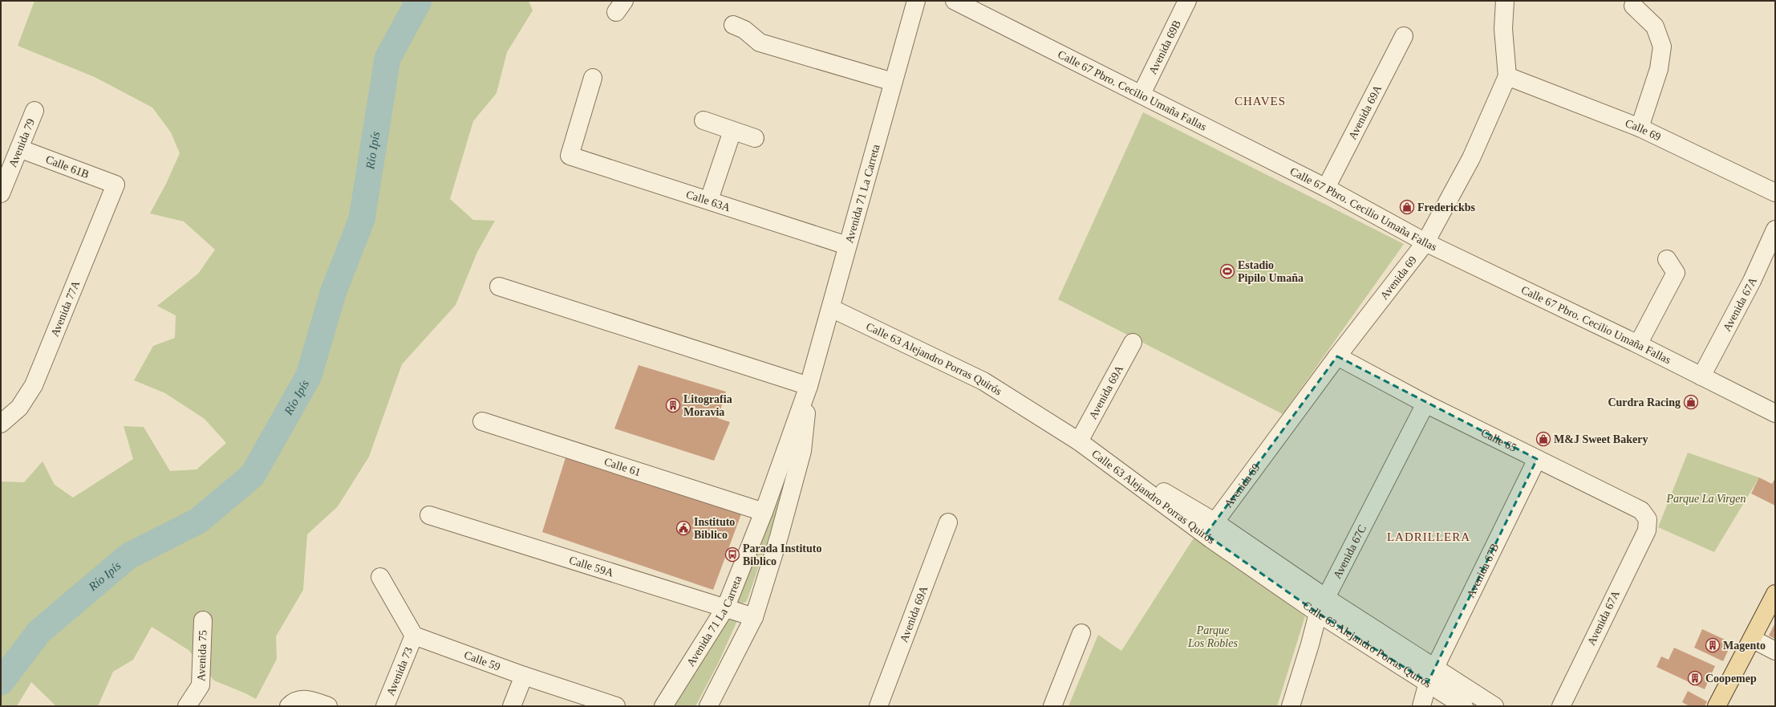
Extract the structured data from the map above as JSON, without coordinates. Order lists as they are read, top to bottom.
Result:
{
  "streets": {
    "street": [
      "Avenida 69B",
      "Calle 67 Pbro. Cecilio Umaña Fallas",
      "Avenida 69A",
      "Calle 69",
      "Avenida 79",
      "Calle 61B",
      "Avenida 71 La Carreta",
      "Calle 63A",
      "Avenida 69",
      "Avenida 67A",
      "Avenida 77A",
      "Calle 63 Alejandro Porras Quirós",
      "Calle 65",
      "Calle 61",
      "Avenida 67C",
      "Calle 59A",
      "Avenida 67B",
      "Avenida 75",
      "Calle 59",
      "Avenida 73"
    ]
  },
  "crossings": [
    ["Avenida 69B", "Calle 67 Pbro. Cecilio Umaña Fallas"],
    ["Calle 67 Pbro. Cecilio Umaña Fallas", "Avenida 69A"],
    ["Calle 67 Pbro. Cecilio Umaña Fallas", "Avenida 69"],
    ["Calle 67 Pbro. Cecilio Umaña Fallas", "Avenida 67A"],
    ["Avenida 69A", "Calle 63 Alejandro Porras Quirós"],
    ["Calle 69", "Avenida 69"],
    ["Avenida 79", "Calle 61B"],
    ["Calle 61B", "Avenida 77A"],
    ["Avenida 71 La Carreta", "Calle 63A"],
    ["Avenida 71 La Carreta", "Calle 63 Alejandro Porras Quirós"],
    ["Avenida 71 La Carreta", "Calle 61"],
    ["Avenida 71 La Carreta", "Calle 59A"],
    ["Avenida 69", "Calle 63 Alejandro Porras Quirós"],
    ["Avenida 69", "Calle 65"],
    ["Avenida 67A", "Calle 65"],
    ["Calle 63 Alejandro Porras Quirós", "Avenida 67C"],
    ["Calle 63 Alejandro Porras Quirós", "Avenida 67B"],
    ["Calle 65", "Avenida 67C"],
    ["Calle 65", "Avenida 67B"],
    ["Calle 59", "Avenida 73"]
  ],
  "districts": ["CHAVES", "LADRILLERA"],
  "water": ["Río Ipís"],
  "parks": ["Parque La Virgen", "Parque Los Robles"],
  "places": {
    "shop": ["Frederickbs", "Curdra Racing", "M&J Sweet Bakery"],
    "sports": ["Estadio Pipilo Umaña"],
    "building": ["Litografia Moravia", "Magento", "Coopemep"],
    "public building": ["Instituto Biblico"],
    "bus stop": ["Parada Instituto Biblico"]
  }
}
